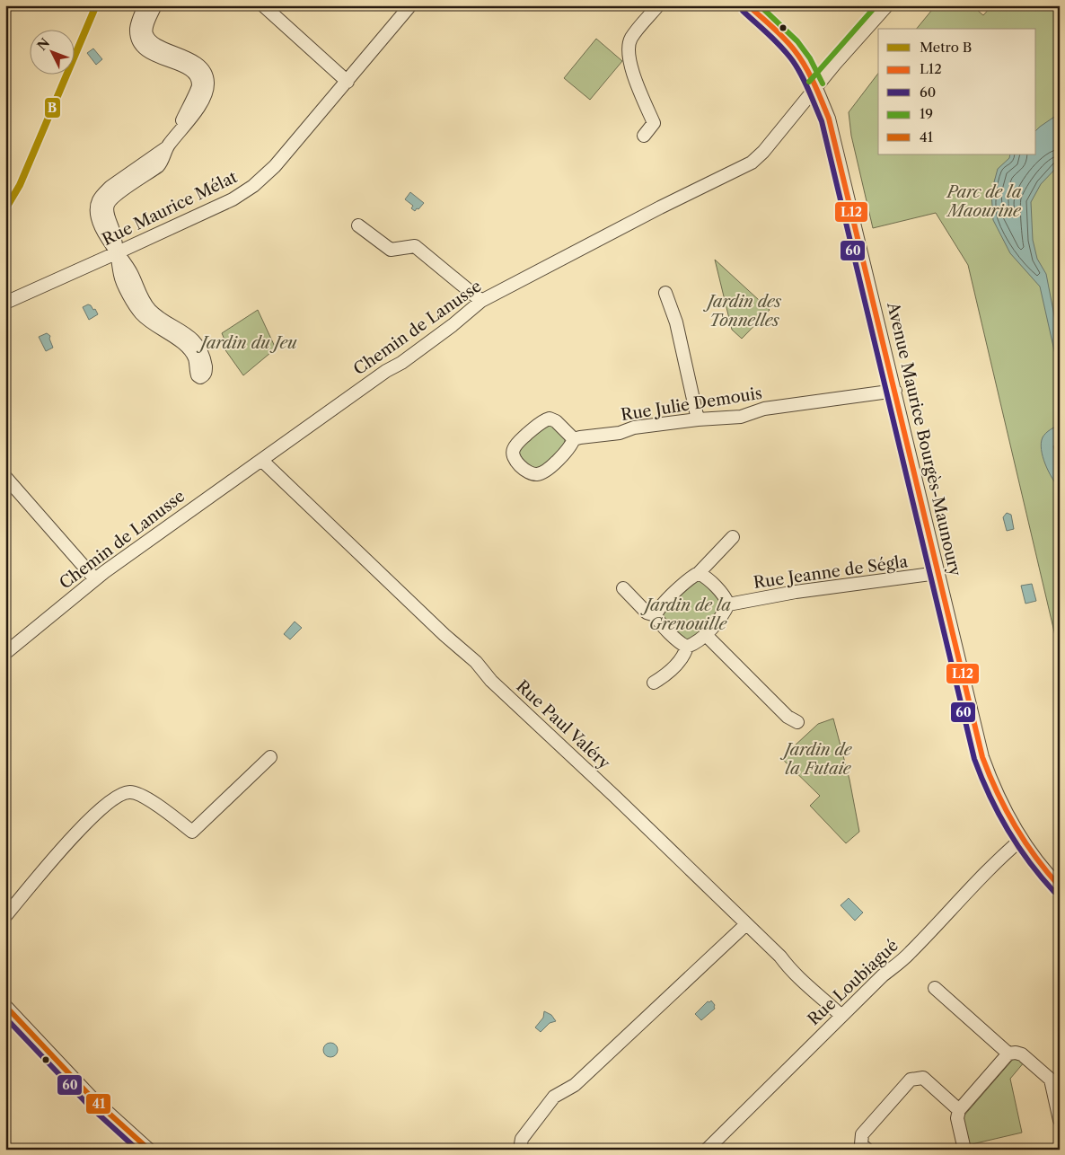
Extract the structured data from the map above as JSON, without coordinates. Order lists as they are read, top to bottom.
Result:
{
  "streets": {
    "street": [
      "Rue Maurice Mélat",
      "Chemin de Lanusse",
      "Rue Julie Demouis",
      "Avenue Maurice Bourgès-Maunoury",
      "Rue Jeanne de Ségla",
      "Rue Paul Valéry",
      "Rue Loubiagué"
    ]
  },
  "crossings": [
    ["Chemin de Lanusse", "Avenue Maurice Bourgès-Maunoury"],
    ["Chemin de Lanusse", "Rue Paul Valéry"],
    ["Rue Julie Demouis", "Avenue Maurice Bourgès-Maunoury"],
    ["Avenue Maurice Bourgès-Maunoury", "Rue Jeanne de Ségla"],
    ["Avenue Maurice Bourgès-Maunoury", "Rue Loubiagué"],
    ["Rue Paul Valéry", "Rue Loubiagué"]
  ],
  "parks": [
    "Parc de la Maourine",
    "Jardin des Tonnelles",
    "Jardin du Jeu",
    "Jardin de la Grenouille",
    "Jardin de la Futaie"
  ],
  "lines": [
    "metro line B",
    "transit line L12",
    "transit line 19",
    "transit line 60",
    "transit line 41"
  ],
  "legend": [
    "Metro B",
    "L12",
    "60",
    "19",
    "41"
  ],
  "north": "top left"
}
